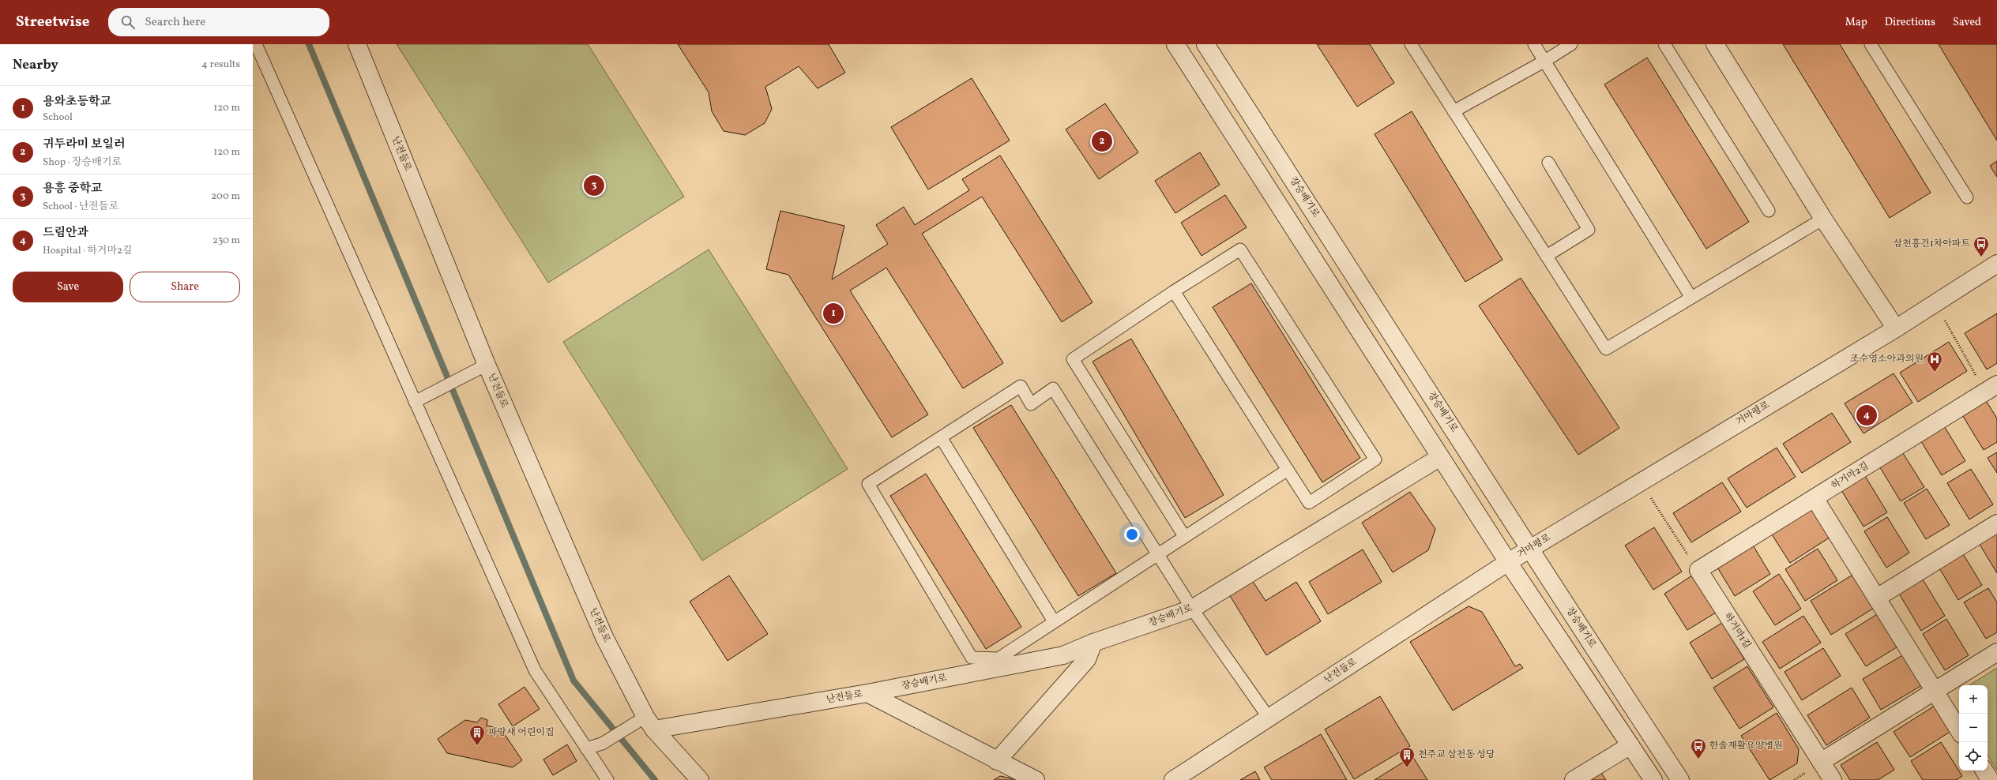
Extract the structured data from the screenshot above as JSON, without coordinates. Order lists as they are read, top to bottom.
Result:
{
  "streets": {
    "street": [
      "난전들로",
      "장승배기로",
      "거마평로",
      "하거마2길",
      "하거마1길"
    ]
  },
  "crossings": [
    ["난전들로", "장승배기로"],
    ["난전들로", "거마평로"],
    ["장승배기로", "거마평로"],
    ["하거마2길", "하거마1길"]
  ],
  "places": {
    "bus stop": ["삼천흥건1차아파트", "한솔재활요양병원"],
    "hospital": ["조수영소아과의원"],
    "building": ["파랑새 어린이집", "천주교 삼천동 성당"]
  },
  "page": {
    "header": "Streetwise",
    "search": "Search here",
    "nav": ["Map", "Directions", "Saved"],
    "heading": ["Nearby", "4 results"],
    "list": [
      {
        "mark": "1",
        "name": "용와초등학교",
        "note": "School",
        "value": "120 m"
      },
      {
        "mark": "2",
        "name": "귀두라미 보일러",
        "note": "Shop · 장승배기로",
        "value": "120 m"
      },
      {
        "mark": "3",
        "name": "용흥 중학교",
        "note": "School · 난전들로",
        "value": "200 m"
      },
      {
        "mark": "4",
        "name": "드림안과",
        "note": "Hospital · 하거마2길",
        "value": "230 m"
      }
    ],
    "pins": [
      "2",
      "3",
      "1",
      "4"
    ],
    "buttons": ["Save", "Share"],
    "map_buttons": ["+", "−"]
  }
}
